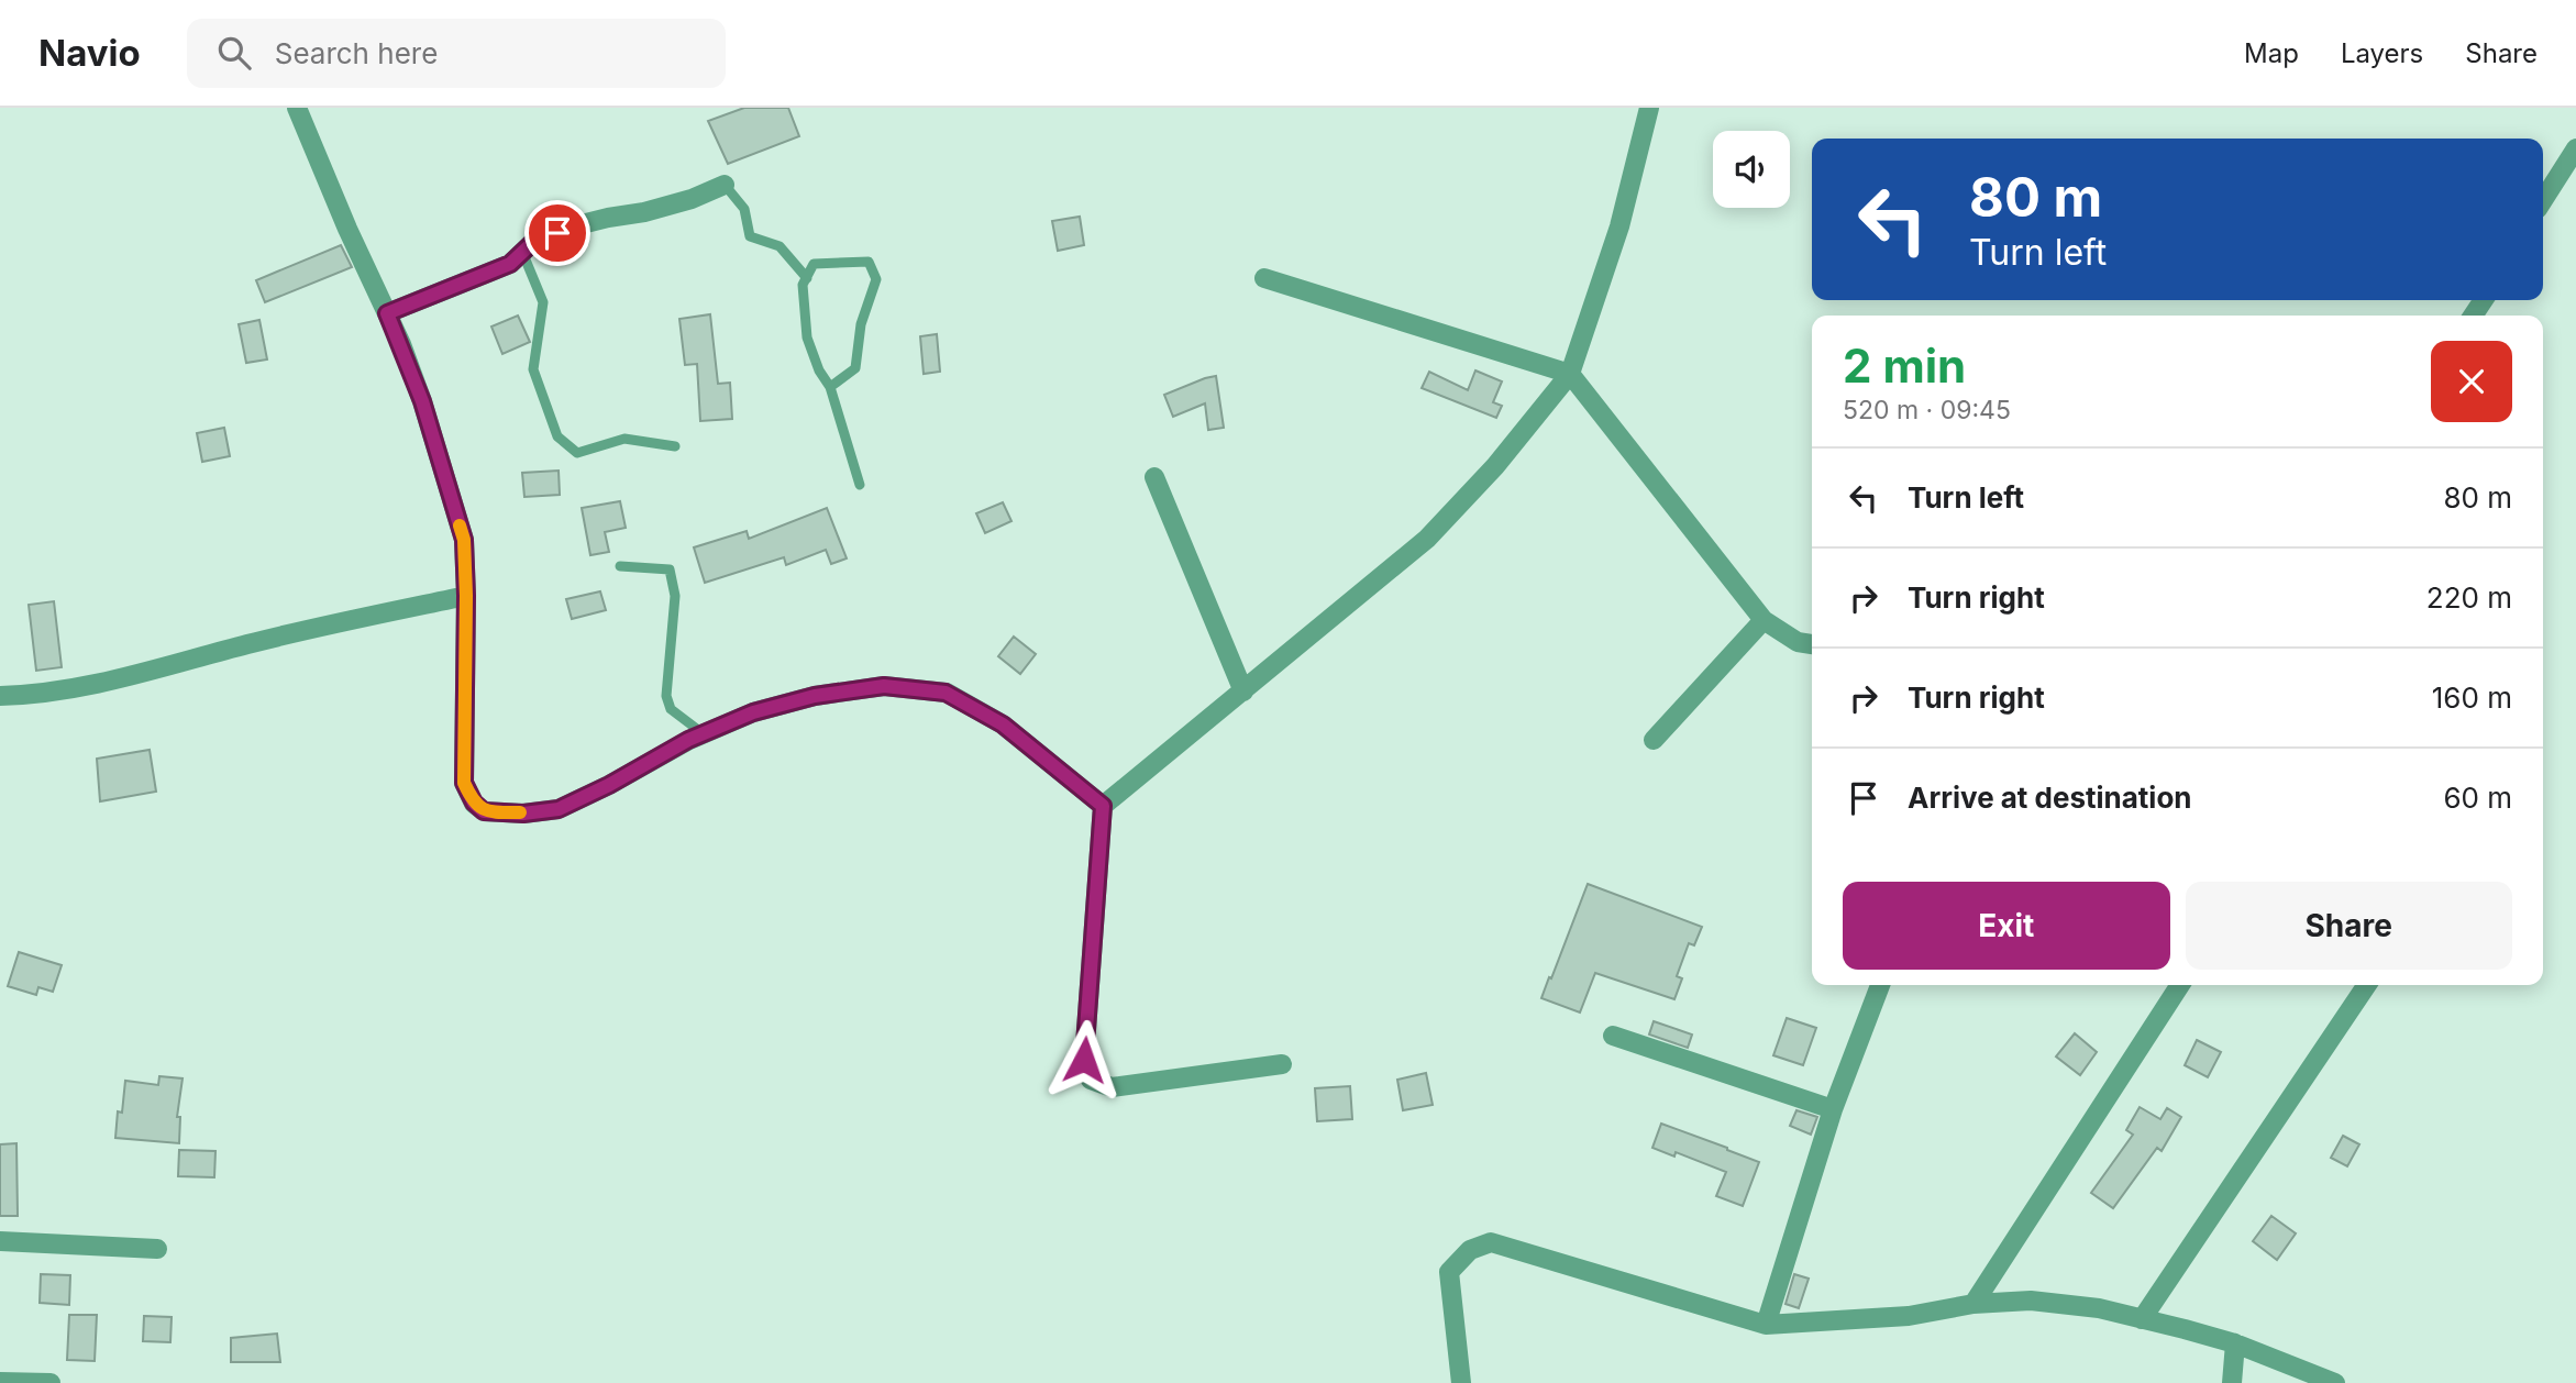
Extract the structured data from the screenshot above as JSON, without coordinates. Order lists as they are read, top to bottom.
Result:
{
  "page": {
    "header": "Navio",
    "search": "Search here",
    "nav": ["Map", "Layers", "Share"],
    "turn": ["80 m", "Turn left"],
    "heading": ["2 min", "520 m · 09:45"],
    "list": [
      {
        "name": "Turn left",
        "value": "80 m"
      },
      {
        "name": "Turn right",
        "value": "220 m"
      },
      {
        "name": "Turn right",
        "value": "160 m"
      },
      {
        "name": "Arrive at destination",
        "value": "60 m"
      }
    ],
    "buttons": ["Exit", "Share"]
  }
}
